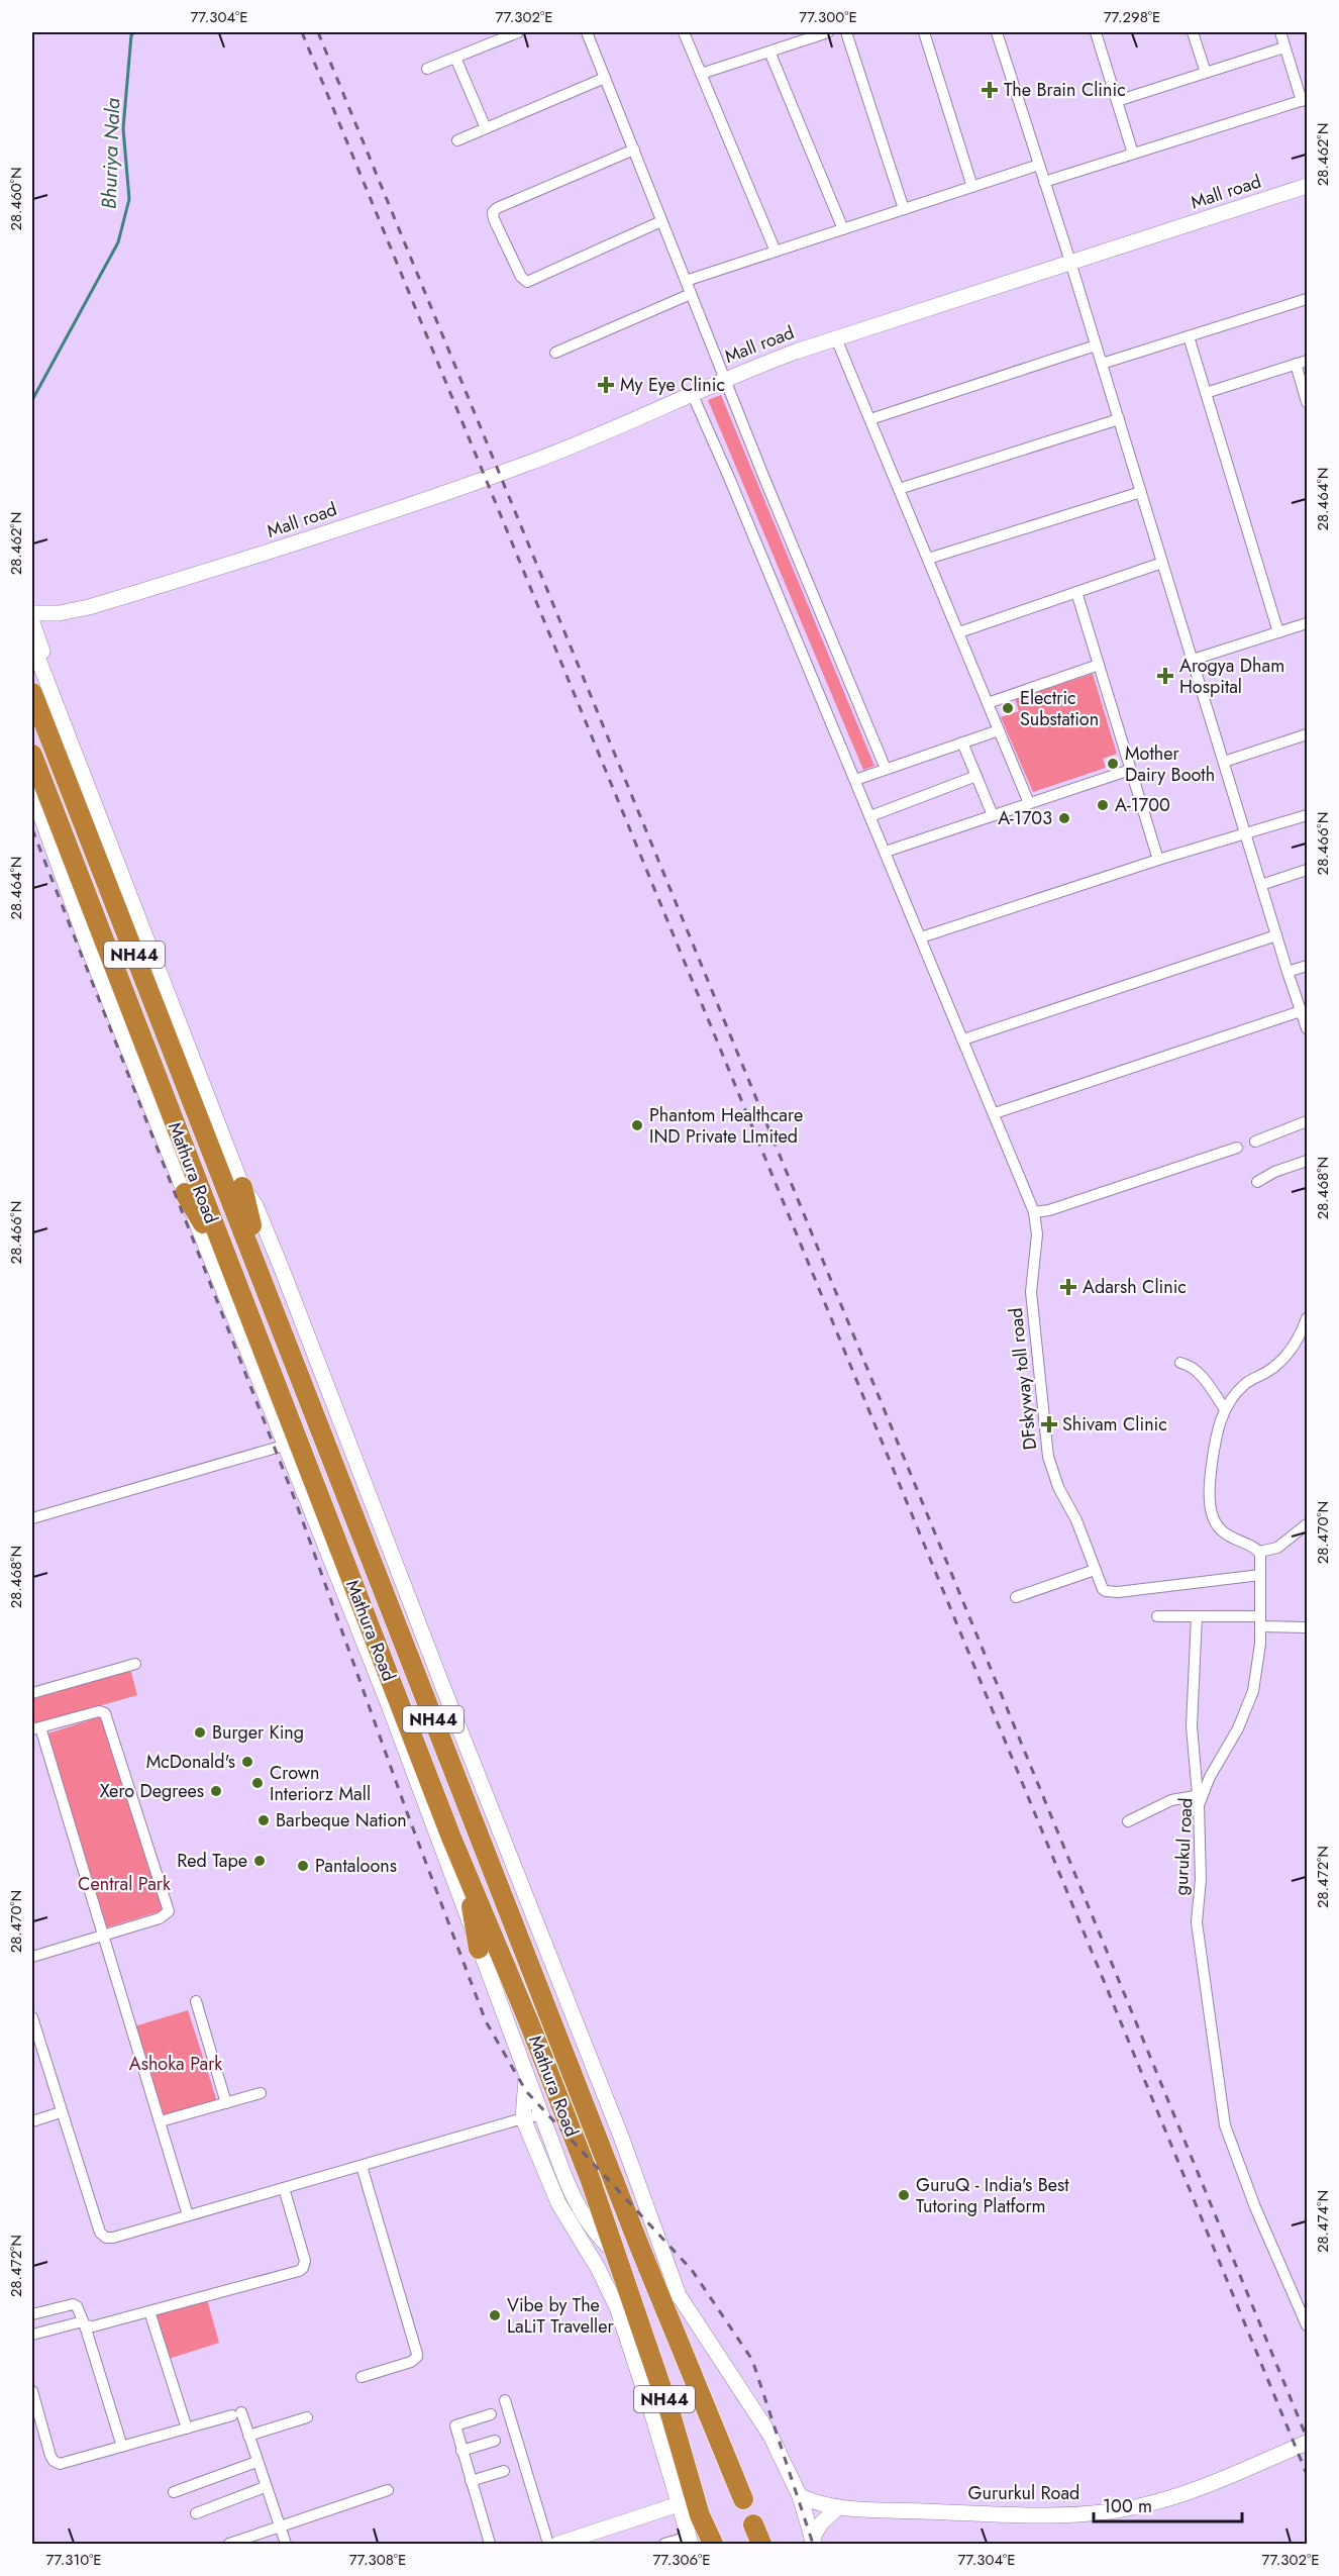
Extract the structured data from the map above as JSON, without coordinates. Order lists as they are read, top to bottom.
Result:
{
  "streets": {
    "highway": ["NH44", "Mathura Road"],
    "main road": ["Mall road", "Gururkul Road"],
    "street": ["DFskyway toll road", "gurukul road"]
  },
  "crossings": [
    ["Mall road", "DFskyway toll road"],
    ["DFskyway toll road", "gurukul road"]
  ],
  "water": ["Bhuriya Nala"],
  "parks": ["Central Park", "Ashoka Park"],
  "places": {
    "health": [
      "The Brain Clinic",
      "My Eye Clinic",
      "Arogya Dham Hospital",
      "Adarsh Clinic",
      "Shivam Clinic"
    ],
    "other": [
      "Electric Substation",
      "Mother Dairy Booth",
      "A-1700",
      "A-1703",
      "Phantom Healthcare IND Private LImited",
      "Burger King",
      "McDonald's",
      "Crown Interiorz Mall",
      "Xero Degrees",
      "Barbeque Nation",
      "Red Tape",
      "Pantaloons",
      "GuruQ - India's Best Tutoring Platform",
      "Vibe by The LaLiT Traveller"
    ]
  },
  "scale_bar": "100 m",
  "coordinates": [
    "77.304°E",
    "77.302°E",
    "77.300°E",
    "77.298°E",
    "28.462°N",
    "28.460°N",
    "28.464°N",
    "28.466°N",
    "28.468°N",
    "28.470°N",
    "28.472°N",
    "28.474°N",
    "77.310°E",
    "77.308°E",
    "77.306°E"
  ]
}
